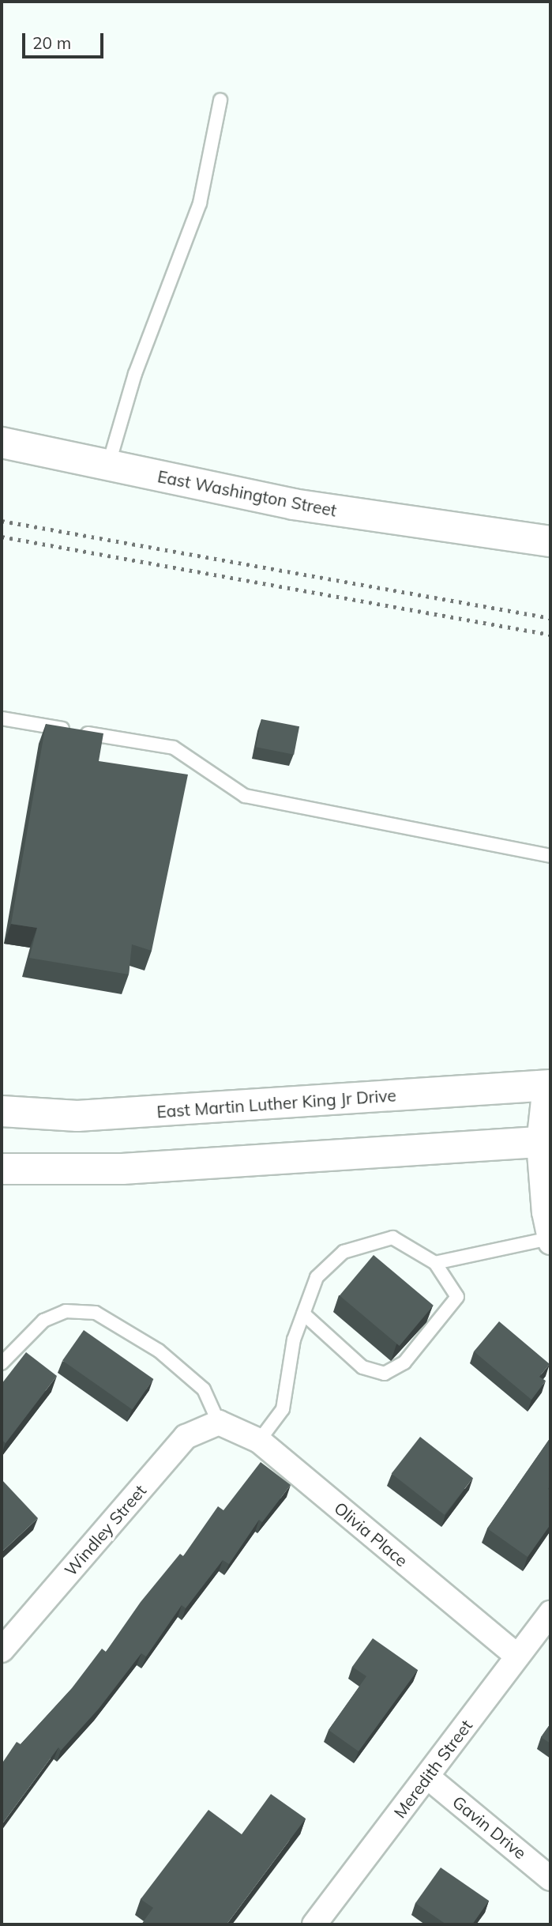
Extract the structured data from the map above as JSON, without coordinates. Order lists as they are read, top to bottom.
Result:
{
  "streets": {
    "main road": ["East Washington Street", "East Martin Luther King Jr Drive"],
    "street": [
      "Windley Street",
      "Olivia Place",
      "Meredith Street",
      "Gavin Drive"
    ]
  },
  "crossings": [
    ["Windley Street", "Olivia Place"],
    ["Olivia Place", "Meredith Street"],
    ["Meredith Street", "Gavin Drive"]
  ],
  "scale_bar": "20 m"
}
